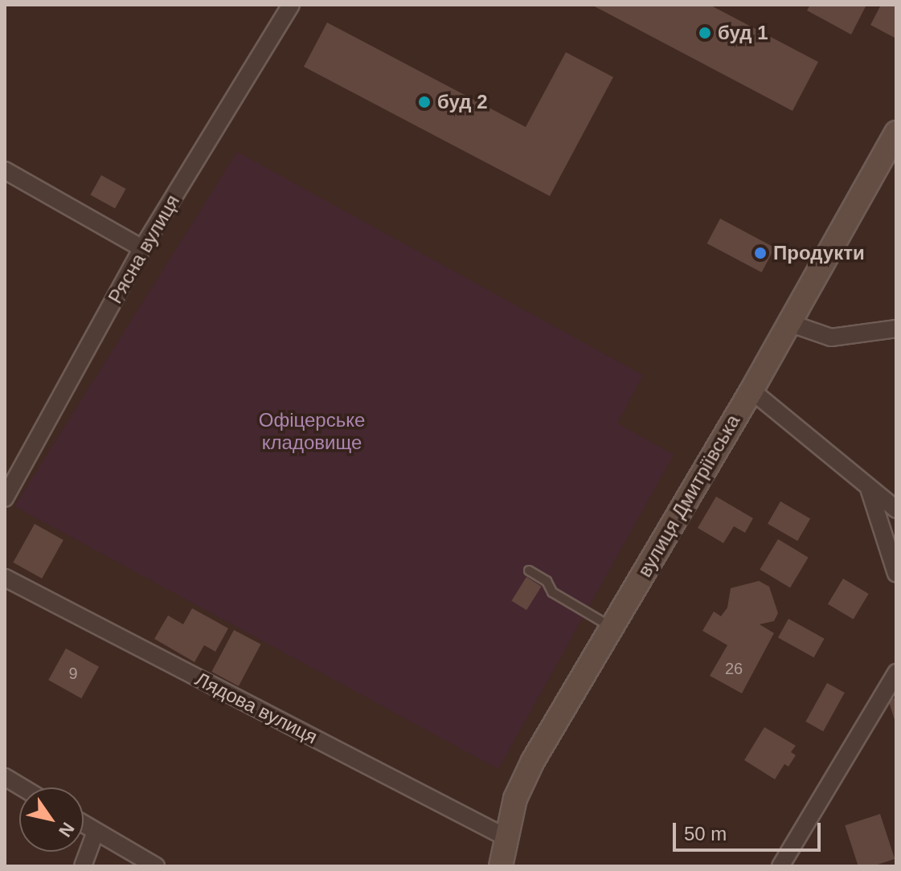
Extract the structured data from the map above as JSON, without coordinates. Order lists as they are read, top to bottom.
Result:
{
  "streets": {
    "main road": ["вулиця Дмитріївська"],
    "street": ["Рясна вулиця", "Лядова вулиця"]
  },
  "crossings": [
    ["вулиця Дмитріївська", "Лядова вулиця"]
  ],
  "parks": ["Офіцерське кладовище"],
  "places": ["буд 1", "буд 2", "Продукти"],
  "house_numbers": ["26", "9"],
  "scale_bar": "50 m",
  "north": "bottom right"
}
